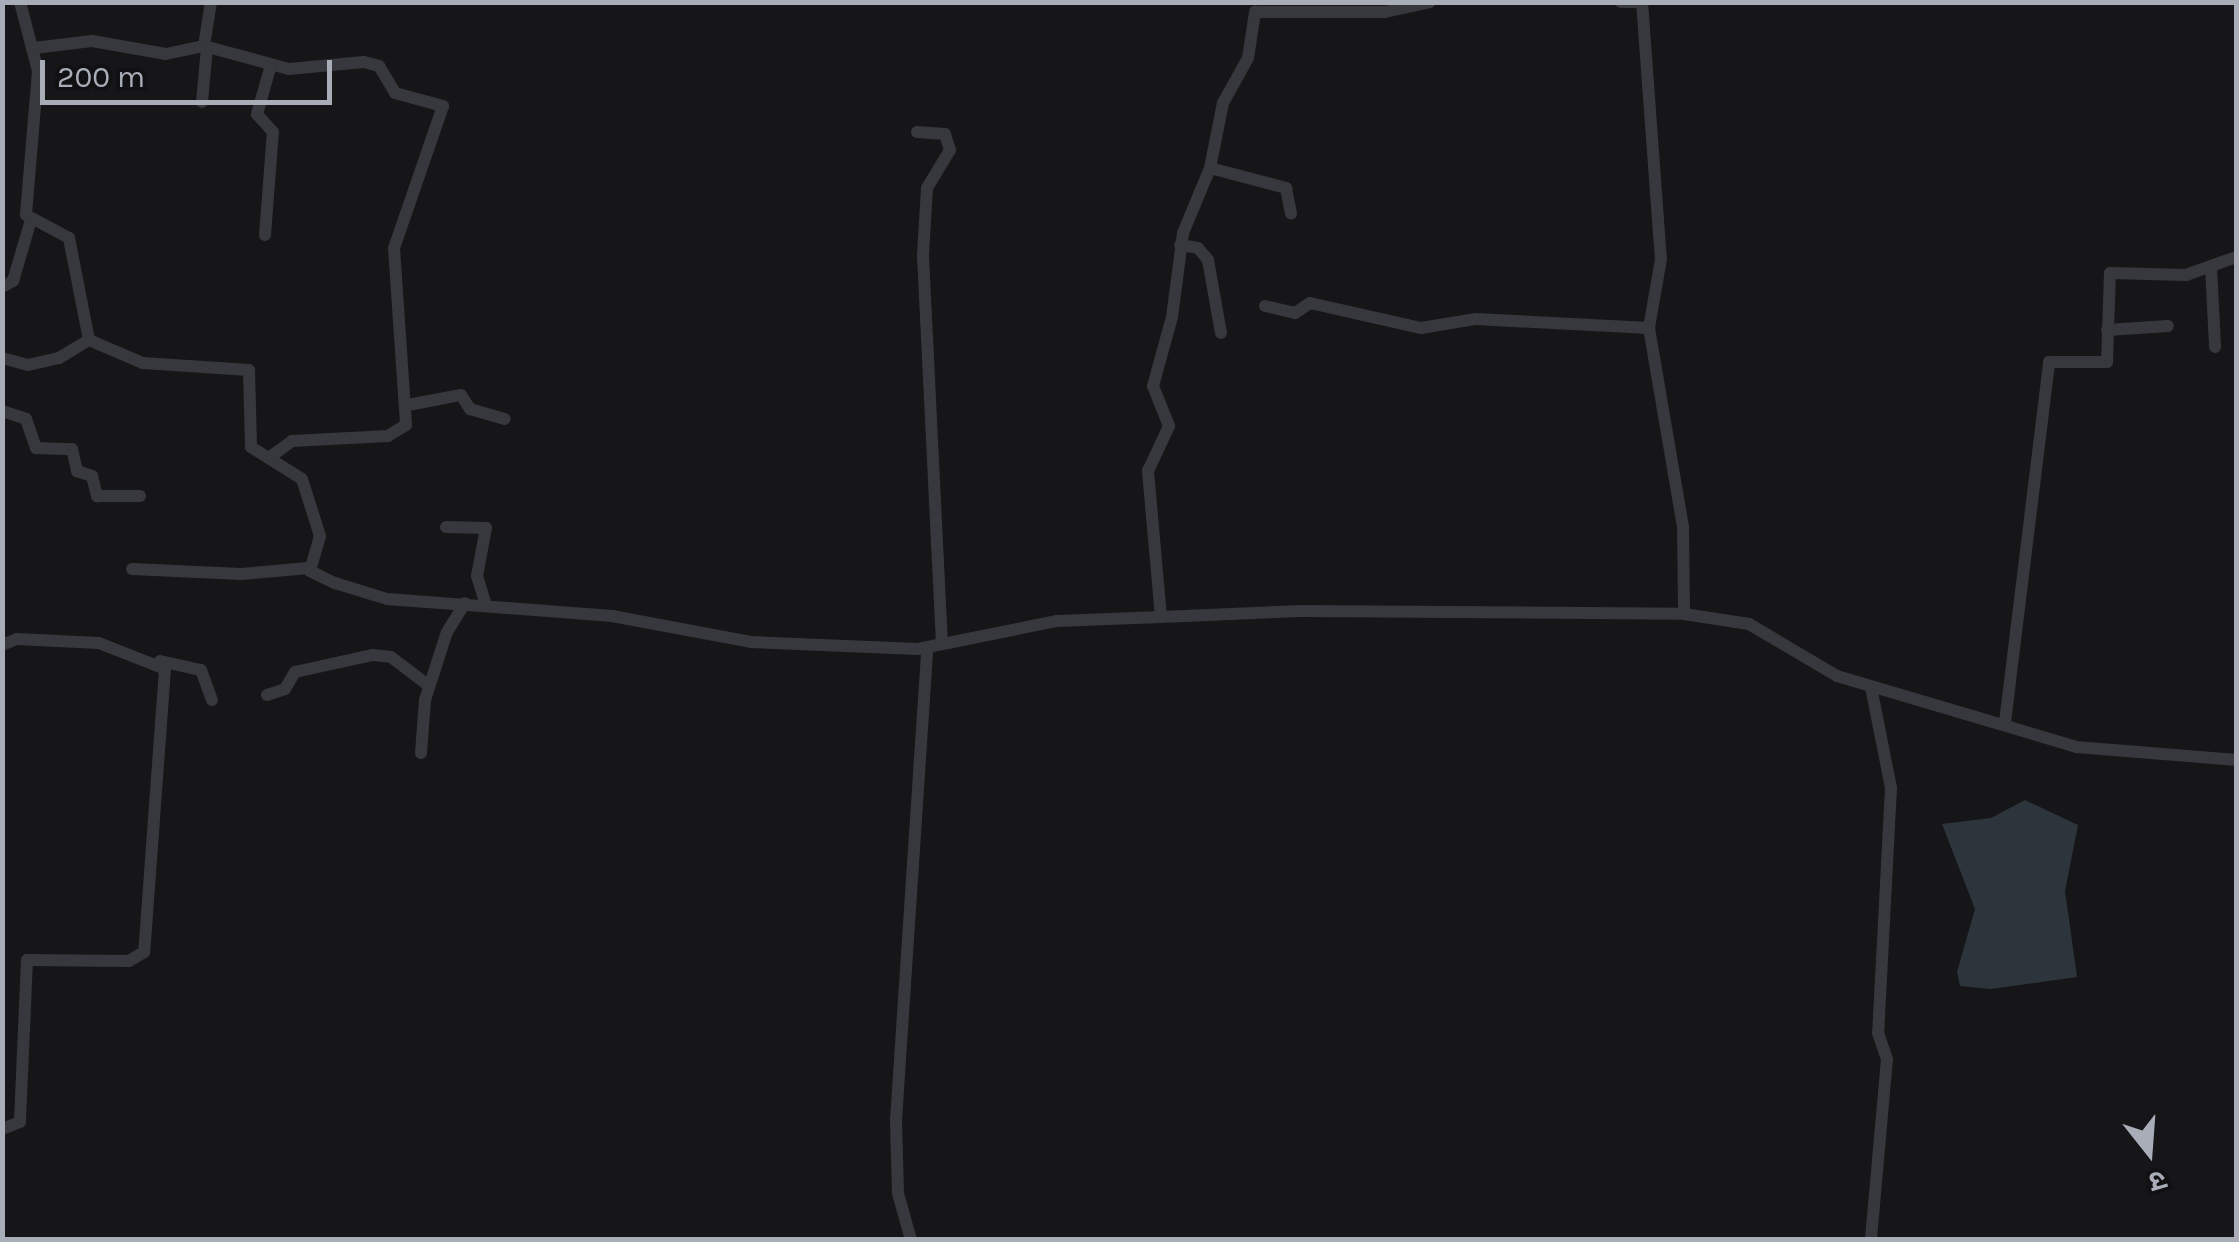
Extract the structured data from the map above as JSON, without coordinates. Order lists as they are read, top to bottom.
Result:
{
  "scale_bar": "200 m",
  "north": "bottom"
}
